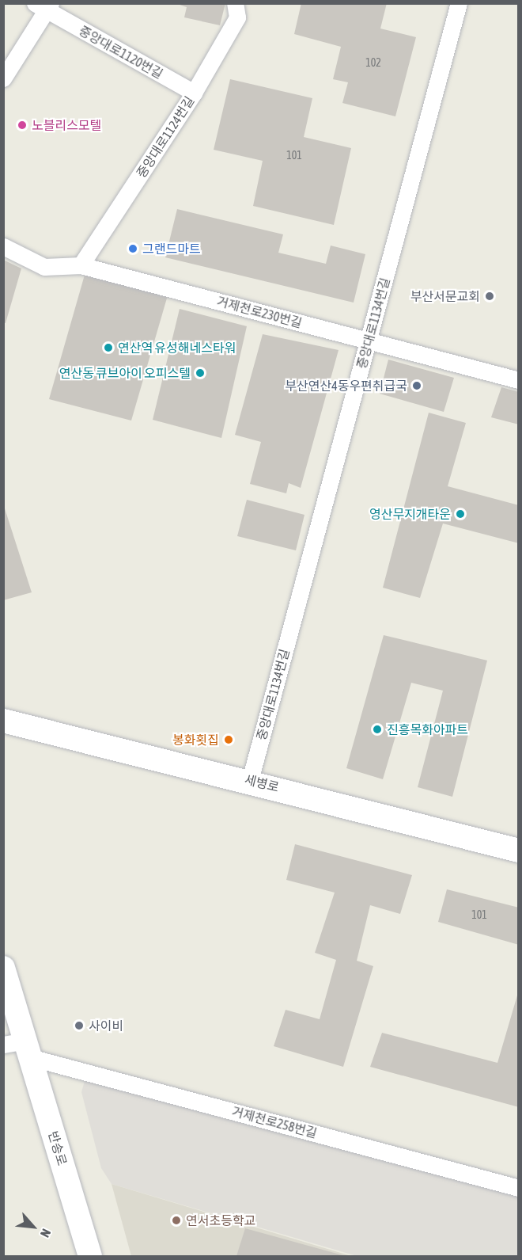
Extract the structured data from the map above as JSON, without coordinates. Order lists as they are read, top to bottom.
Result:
{
  "streets": {
    "main road": ["세병로", "반송로"],
    "street": [
      "중앙대로1120번길",
      "중앙대로1124번길",
      "거제천로230번길",
      "중앙대로1134번길",
      "거제천로258번길"
    ]
  },
  "crossings": [
    ["중앙대로1120번길", "중앙대로1124번길"],
    ["중앙대로1124번길", "거제천로230번길"],
    ["거제천로230번길", "중앙대로1134번길"],
    ["중앙대로1134번길", "세병로"],
    ["거제천로258번길", "반송로"]
  ],
  "places": [
    "노블리스모텔",
    "그랜드마트",
    "부산서문교회",
    "연산역 유성해네스타워",
    "연산동 큐브아이 오피스텔",
    "부산연산4동우편취급국",
    "영산무지개타운",
    "진흥목화아파트",
    "봉화횟집",
    "사이비",
    "연서초등학교"
  ],
  "house_numbers": ["102", "101", "101"],
  "north": "bottom right"
}
